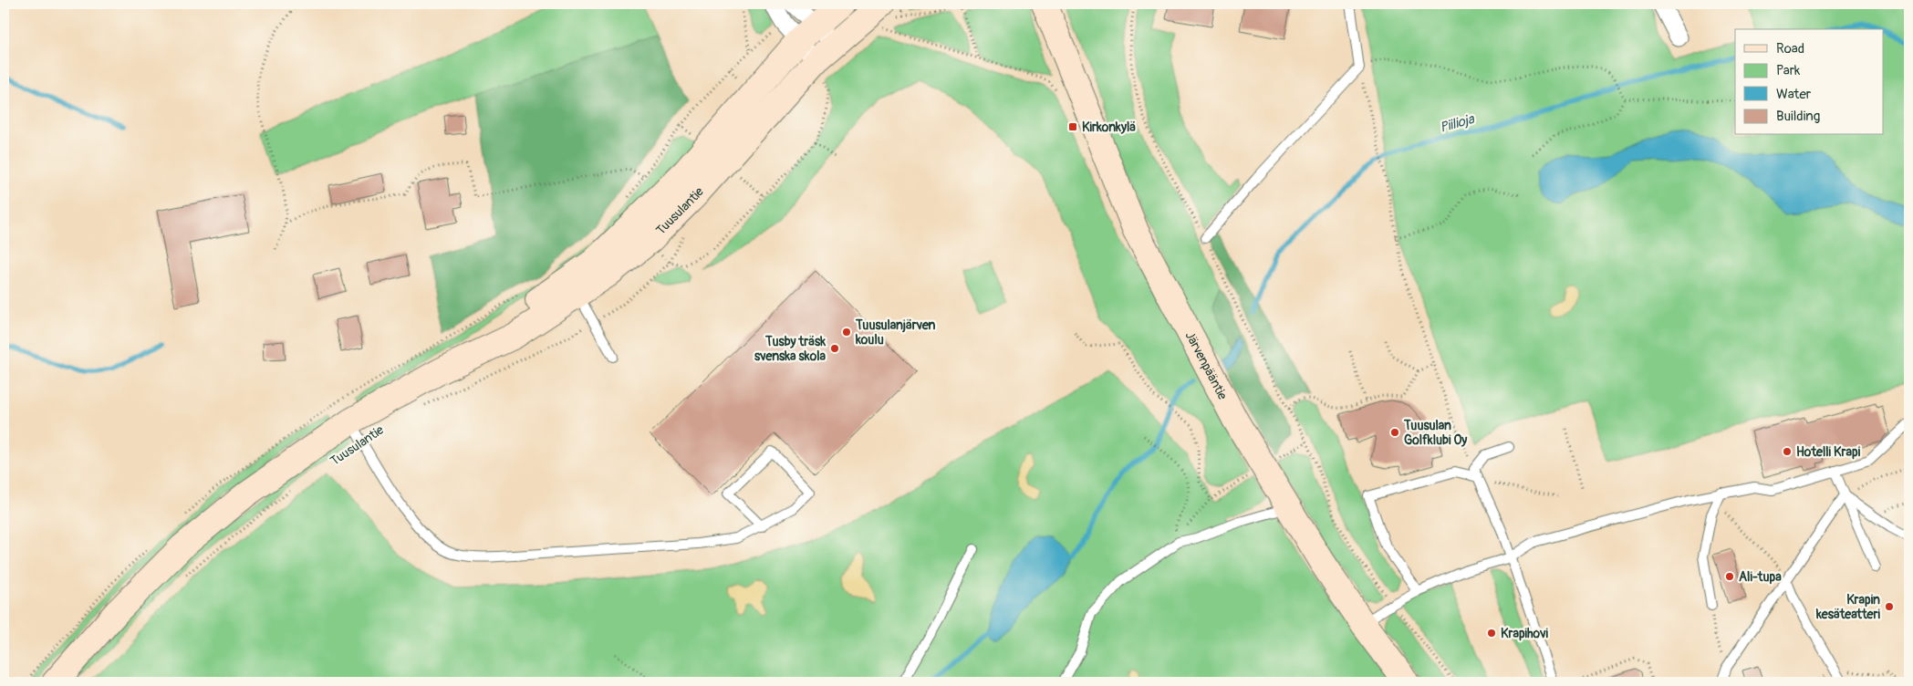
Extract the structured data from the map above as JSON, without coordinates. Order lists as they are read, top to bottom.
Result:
{
  "streets": {
    "main road": ["Tuusulantie", "Järvenpääntie"]
  },
  "water": ["Piilioja"],
  "places": {
    "transit": ["Kirkonkylä"],
    "other": [
      "Tuusulanjärven koulu",
      "Tusby träsk svenska skola",
      "Tuusulan Golfklubi Oy",
      "Hotelli Krapi",
      "Ali-tupa",
      "Krapin kesäteatteri",
      "Krapihovi"
    ]
  },
  "legend": [
    "Road",
    "Park",
    "Water",
    "Building"
  ]
}
